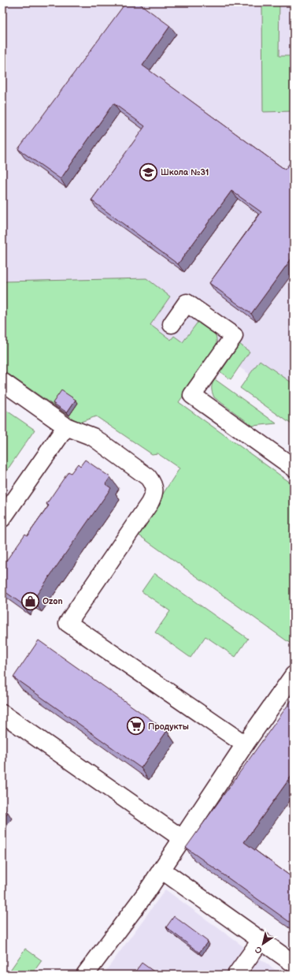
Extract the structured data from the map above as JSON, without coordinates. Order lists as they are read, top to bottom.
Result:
{
  "places": {
    "school or university": ["Школа №31"],
    "shop": ["Ozon"],
    "supermarket": ["Продукты"]
  },
  "north": "bottom left"
}
